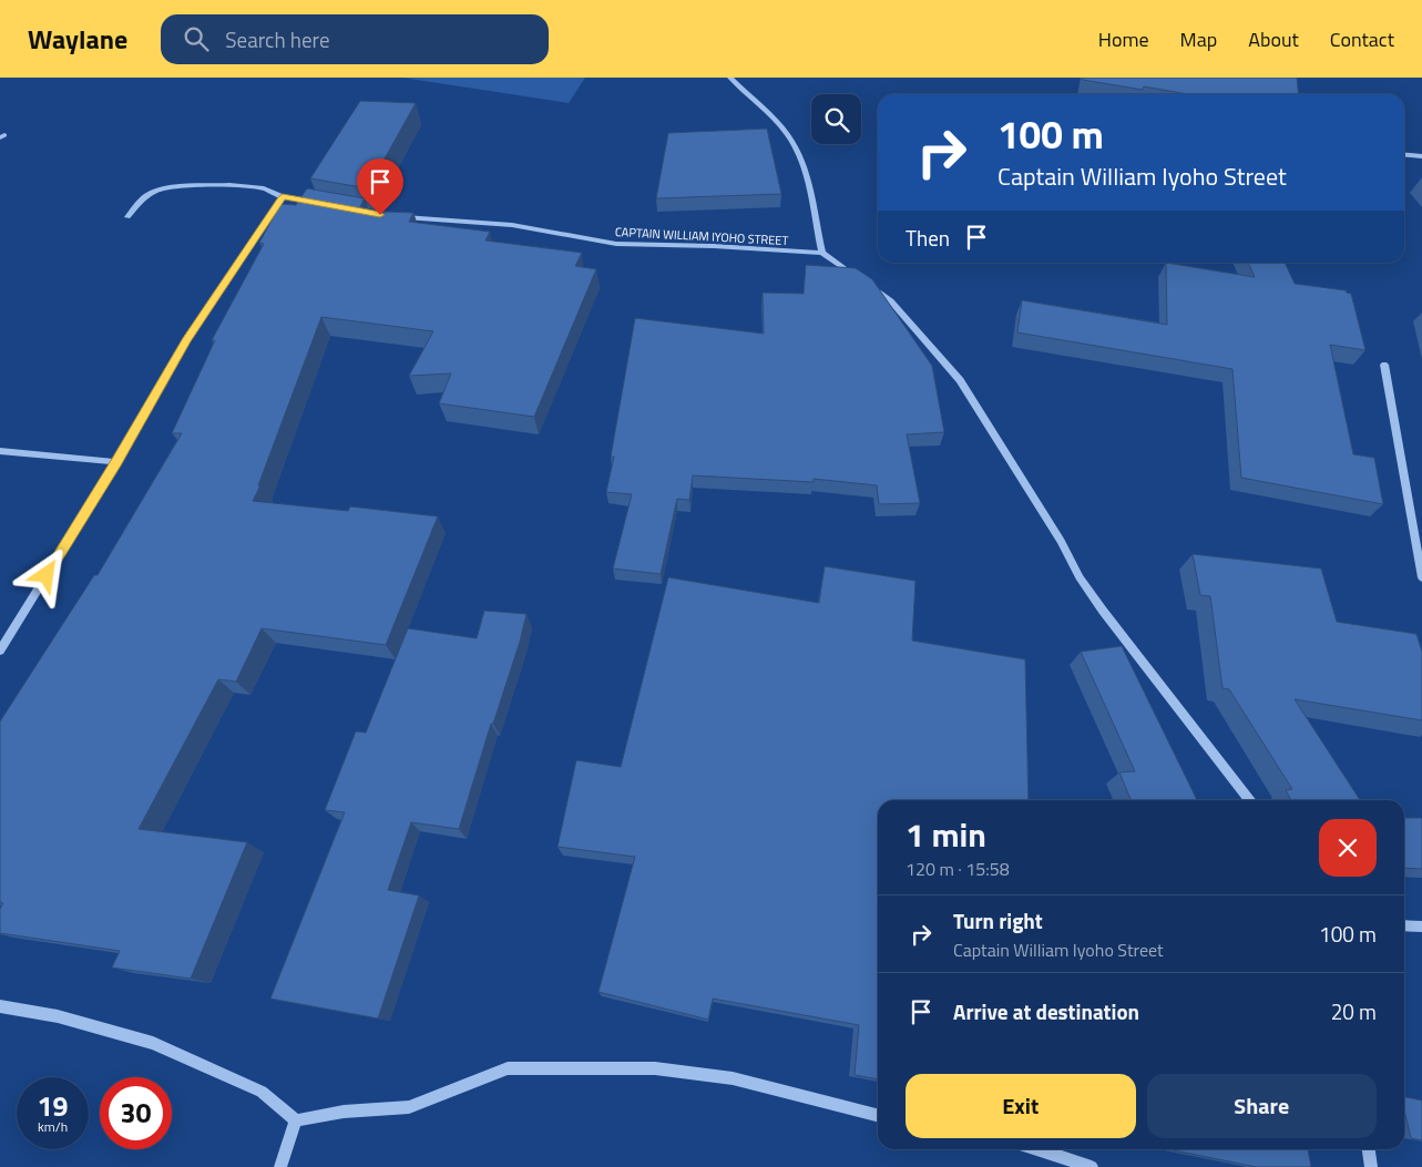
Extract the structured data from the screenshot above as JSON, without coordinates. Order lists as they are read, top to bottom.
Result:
{
  "streets": {
    "street": ["CAPTAIN WILLIAM IYOHO STREET"]
  },
  "page": {
    "header": "Waylane",
    "search": "Search here",
    "nav": [
      "Home",
      "Map",
      "About",
      "Contact"
    ],
    "turn": ["100 m", "Captain William Iyoho Street"],
    "then": "Then",
    "heading": ["1 min", "120 m · 15:58"],
    "list": [
      {
        "name": "Turn right",
        "note": "Captain William Iyoho Street",
        "value": "100 m"
      },
      {
        "name": "Arrive at destination",
        "value": "20 m"
      }
    ],
    "buttons": ["Exit", "Share"],
    "speed": "19 km/h",
    "limit": "30"
  }
}
